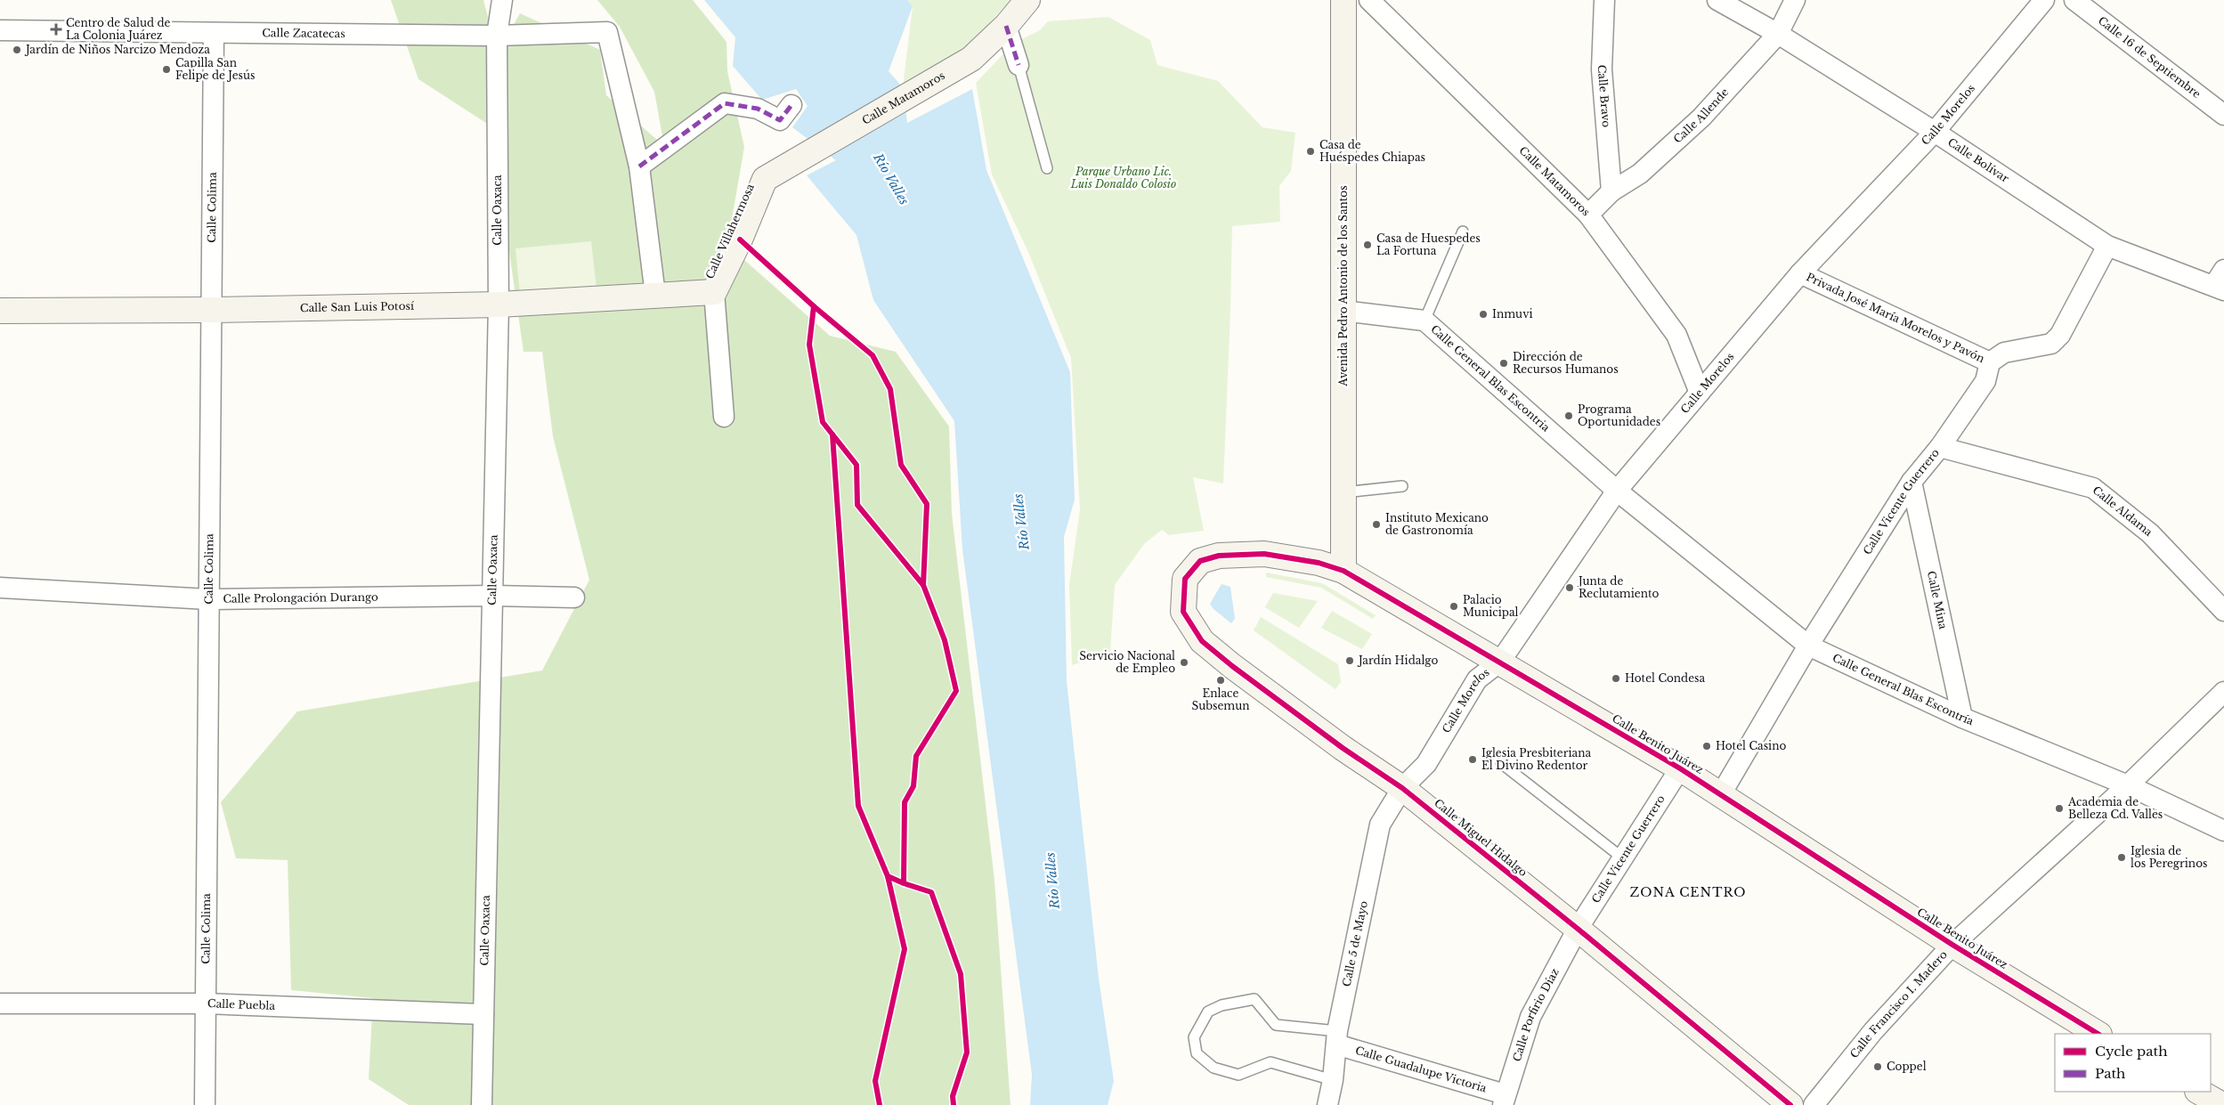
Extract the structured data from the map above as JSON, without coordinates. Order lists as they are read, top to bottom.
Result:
{
  "streets": {
    "street": [
      "Calle Zacatecas",
      "Calle 16 de Septiembre",
      "Calle Bravo",
      "Calle Matamoros",
      "Calle Morelos",
      "Calle Allende",
      "Calle Bolívar",
      "Calle Colima",
      "Calle Oaxaca",
      "Calle Villahermosa",
      "Avenida Pedro Antonio de los Santos",
      "Calle San Luis Potosí",
      "Privada José María Morelos y Pavón",
      "Calle General Blas Escontria",
      "Calle Vicente Guerrero",
      "Calle Aldama",
      "Calle Prolongación Durango",
      "Calle Mina",
      "Calle General Blas Escontría",
      "Calle Benito Juárez",
      "Calle Miguel Hidalgo",
      "Calle 5 de Mayo",
      "Calle Puebla",
      "Calle Francisco I. Madero",
      "Calle Porfirio Díaz",
      "Calle Guadalupe Victoria"
    ]
  },
  "crossings": [
    ["Calle Zacatecas", "Calle Colima"],
    ["Calle Zacatecas", "Calle Oaxaca"],
    ["Calle Bravo", "Calle Allende"],
    ["Calle Matamoros", "Calle Morelos"],
    ["Calle Matamoros", "Calle Allende"],
    ["Calle Matamoros", "Calle Villahermosa"],
    ["Calle Morelos", "Calle Bolívar"],
    ["Calle Morelos", "Privada José María Morelos y Pavón"],
    ["Calle Morelos", "Calle General Blas Escontria"],
    ["Calle Morelos", "Calle General Blas Escontría"],
    ["Calle Morelos", "Calle Benito Juárez"],
    ["Calle Morelos", "Calle Miguel Hidalgo"],
    ["Calle Morelos", "Calle 5 de Mayo"],
    ["Calle Allende", "Calle Bolívar"],
    ["Calle Colima", "Calle San Luis Potosí"],
    ["Calle Colima", "Calle Prolongación Durango"],
    ["Calle Colima", "Calle Puebla"],
    ["Calle Oaxaca", "Calle San Luis Potosí"],
    ["Calle Oaxaca", "Calle Prolongación Durango"],
    ["Calle Oaxaca", "Calle Puebla"],
    ["Calle Villahermosa", "Calle San Luis Potosí"],
    ["Avenida Pedro Antonio de los Santos", "Calle General Blas Escontria"],
    ["Avenida Pedro Antonio de los Santos", "Calle Benito Juárez"],
    ["Privada José María Morelos y Pavón", "Calle Vicente Guerrero"],
    ["Calle General Blas Escontria", "Calle General Blas Escontría"],
    ["Calle Vicente Guerrero", "Calle Aldama"],
    ["Calle Vicente Guerrero", "Calle Mina"],
    ["Calle Vicente Guerrero", "Calle General Blas Escontría"],
    ["Calle Vicente Guerrero", "Calle Benito Juárez"],
    ["Calle Vicente Guerrero", "Calle Miguel Hidalgo"],
    ["Calle Vicente Guerrero", "Calle Porfirio Díaz"],
    ["Calle Mina", "Calle General Blas Escontría"],
    ["Calle General Blas Escontría", "Calle Francisco I. Madero"],
    ["Calle Benito Juárez", "Calle Miguel Hidalgo"],
    ["Calle Benito Juárez", "Calle Francisco I. Madero"],
    ["Calle Miguel Hidalgo", "Calle 5 de Mayo"],
    ["Calle Miguel Hidalgo", "Calle Porfirio Díaz"],
    ["Calle 5 de Mayo", "Calle Guadalupe Victoria"],
    ["Calle Porfirio Díaz", "Calle Guadalupe Victoria"]
  ],
  "districts": ["ZONA CENTRO"],
  "water": ["Río Valles"],
  "parks": ["Parque Urbano Lic. Luis Donaldo Colosio"],
  "places": {
    "health": ["Centro de Salud de La Colonia Juárez"],
    "other": [
      "Jardín de Niños Narcizo Mendoza",
      "Capilla San Felipe de Jesús",
      "Casa de Huéspedes Chiapas",
      "Casa de Huespedes La Fortuna",
      "Inmuvi",
      "Dirección de Recursos Humanos",
      "Programa Oportunidades",
      "Instituto Mexicano de Gastronomía",
      "Junta de Reclutamiento",
      "Palacio Municipal",
      "Jardín Hidalgo",
      "Servicio Nacional de Empleo",
      "Hotel Condesa",
      "Enlace Subsemun",
      "Hotel Casino",
      "Iglesia Presbiteriana El Divino Redentor",
      "Academia de Belleza Cd. Valles",
      "Iglesia de los Peregrinos",
      "Coppel"
    ]
  },
  "legend": ["Cycle path", "Path"]
}
